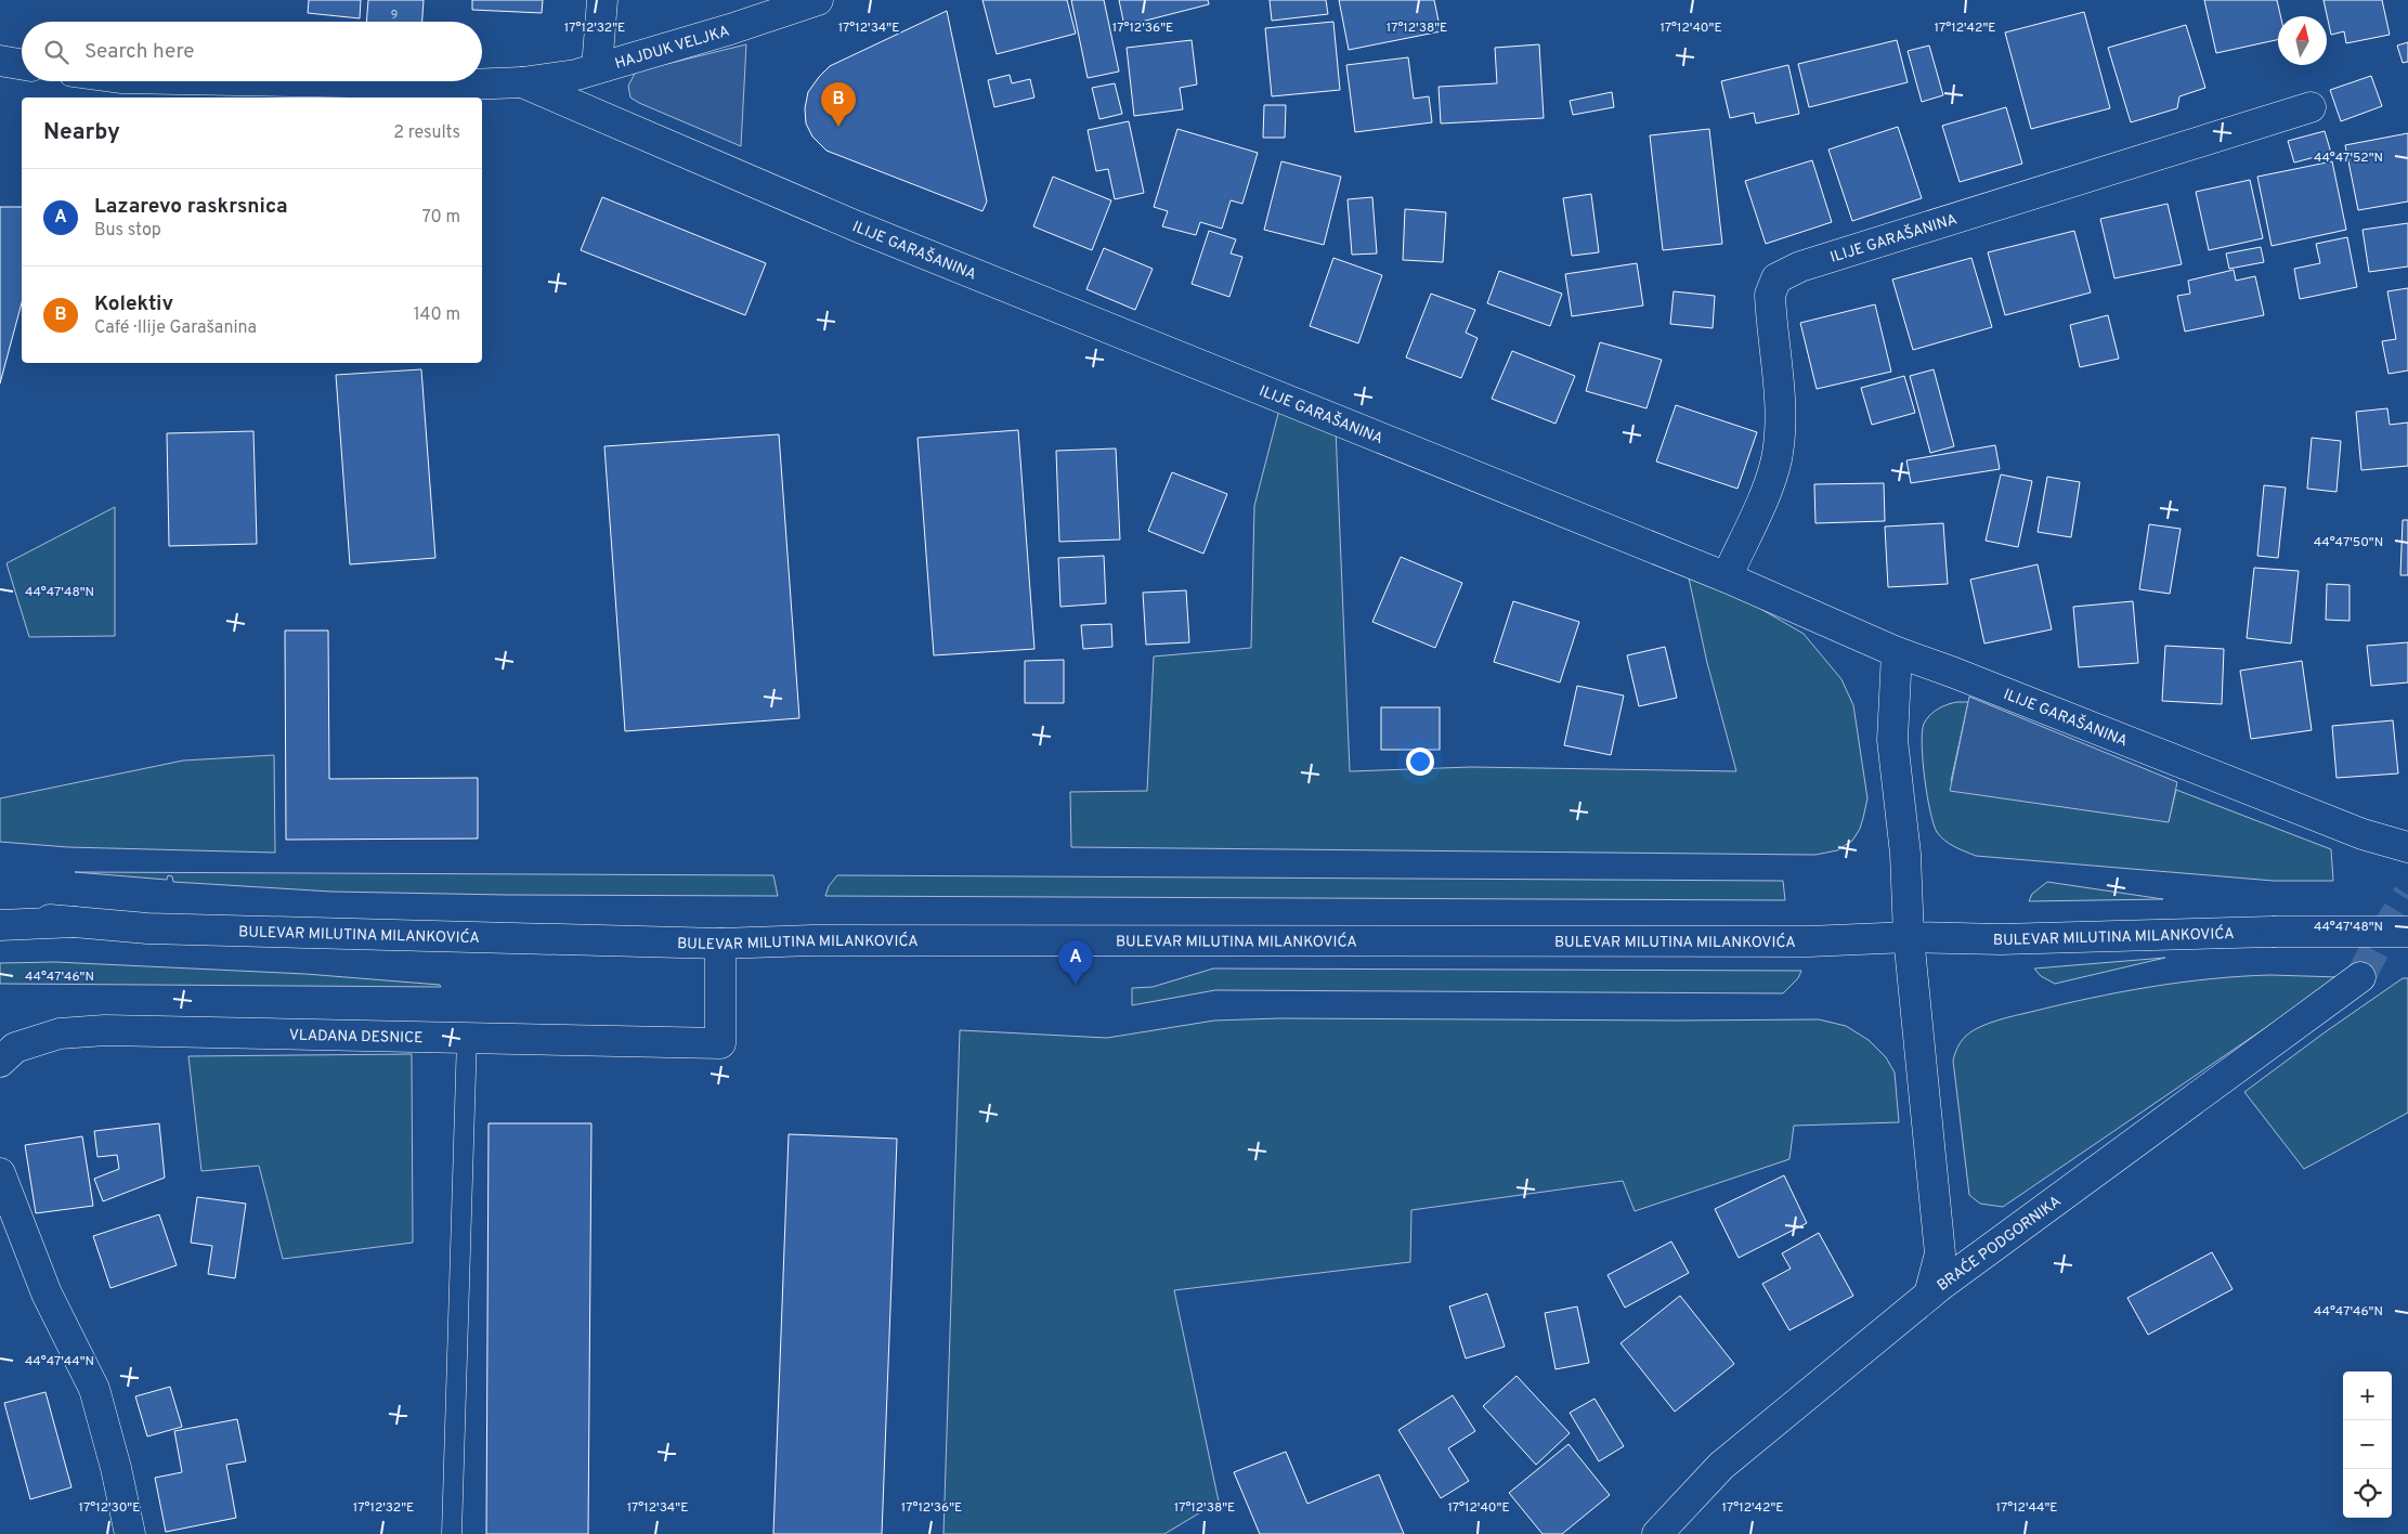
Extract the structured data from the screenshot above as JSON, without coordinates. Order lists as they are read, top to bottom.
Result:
{
  "streets": {
    "street": [
      "HAJDUK VELJKA",
      "ILIJE GARAŠANINA",
      "BULEVAR MILUTINA MILANKOVIĆA",
      "VLADANA DESNICE",
      "BRAĆE PODGORNIKA"
    ]
  },
  "crossings": [
    ["HAJDUK VELJKA", "ILIJE GARAŠANINA"],
    ["BULEVAR MILUTINA MILANKOVIĆA", "VLADANA DESNICE"]
  ],
  "house_numbers": ["9"],
  "north": "top",
  "page": {
    "search": "Search here",
    "pins": ["B", "A"],
    "heading": ["Nearby", "2 results"],
    "list": [
      {
        "mark": "A",
        "name": "Lazarevo raskrsnica",
        "note": "Bus stop",
        "value": "70 m"
      },
      {
        "mark": "B",
        "name": "Kolektiv",
        "note": "Café · Ilije Garašanina",
        "value": "140 m"
      }
    ],
    "map_buttons": ["+", "−"]
  },
  "coordinates": [
    "17°12'32\"E",
    "17°12'34\"E",
    "17°12'36\"E",
    "17°12'38\"E",
    "17°12'40\"E",
    "17°12'42\"E",
    "44°47'52\"N",
    "44°47'50\"N",
    "44°47'48\"N",
    "44°47'46\"N",
    "44°47'44\"N",
    "17°12'30\"E",
    "17°12'44\"E"
  ]
}
